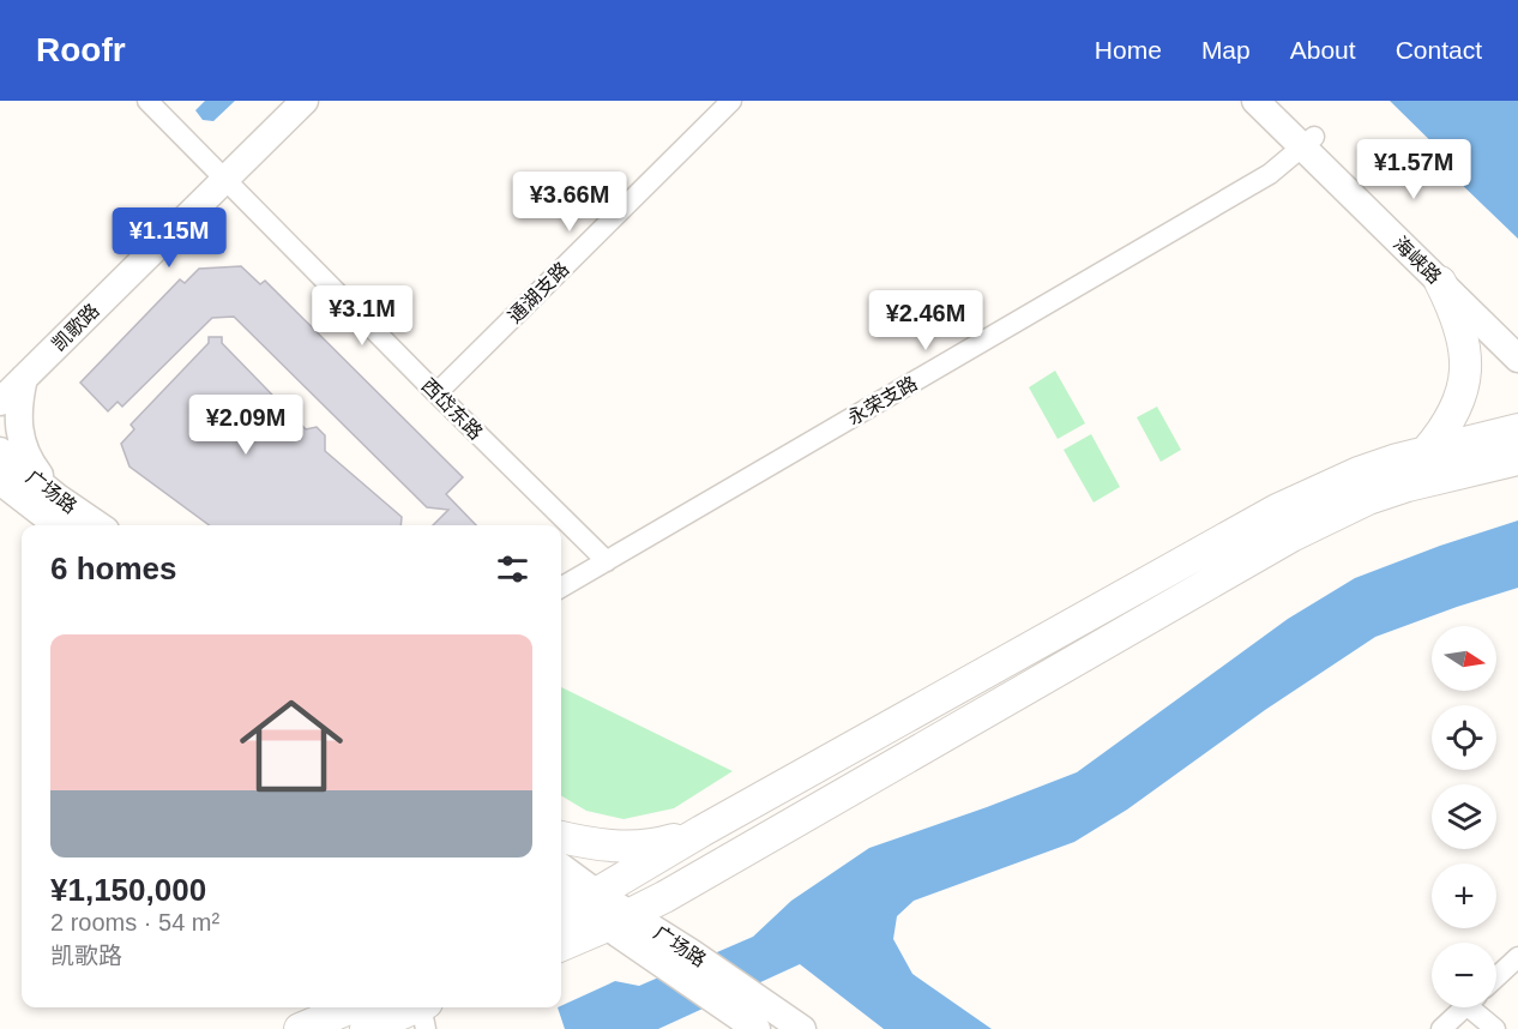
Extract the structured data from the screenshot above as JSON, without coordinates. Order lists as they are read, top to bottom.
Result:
{
  "streets": {
    "main road": ["海峡路", "凯歌路", "广场路"],
    "street": ["通湖支路", "永荣支路", "西岱东路"]
  },
  "crossings": [
    ["海峡路", "永荣支路"],
    ["通湖支路", "西岱东路"],
    ["凯歌路", "西岱东路"],
    ["永荣支路", "西岱东路"]
  ],
  "north": "right",
  "page": {
    "header": "Roofr",
    "nav": [
      "Home",
      "Map",
      "About",
      "Contact"
    ],
    "price": [
      "¥1.57M",
      "¥3.66M",
      "¥1.15M",
      "¥3.1M",
      "¥2.46M",
      "¥2.09M"
    ],
    "heading": "6 homes",
    "list": [
      {
        "name": "¥1,150,000",
        "note": "2 rooms · 54 m² · 凯歌路"
      }
    ],
    "map_buttons": ["+", "−"]
  }
}
